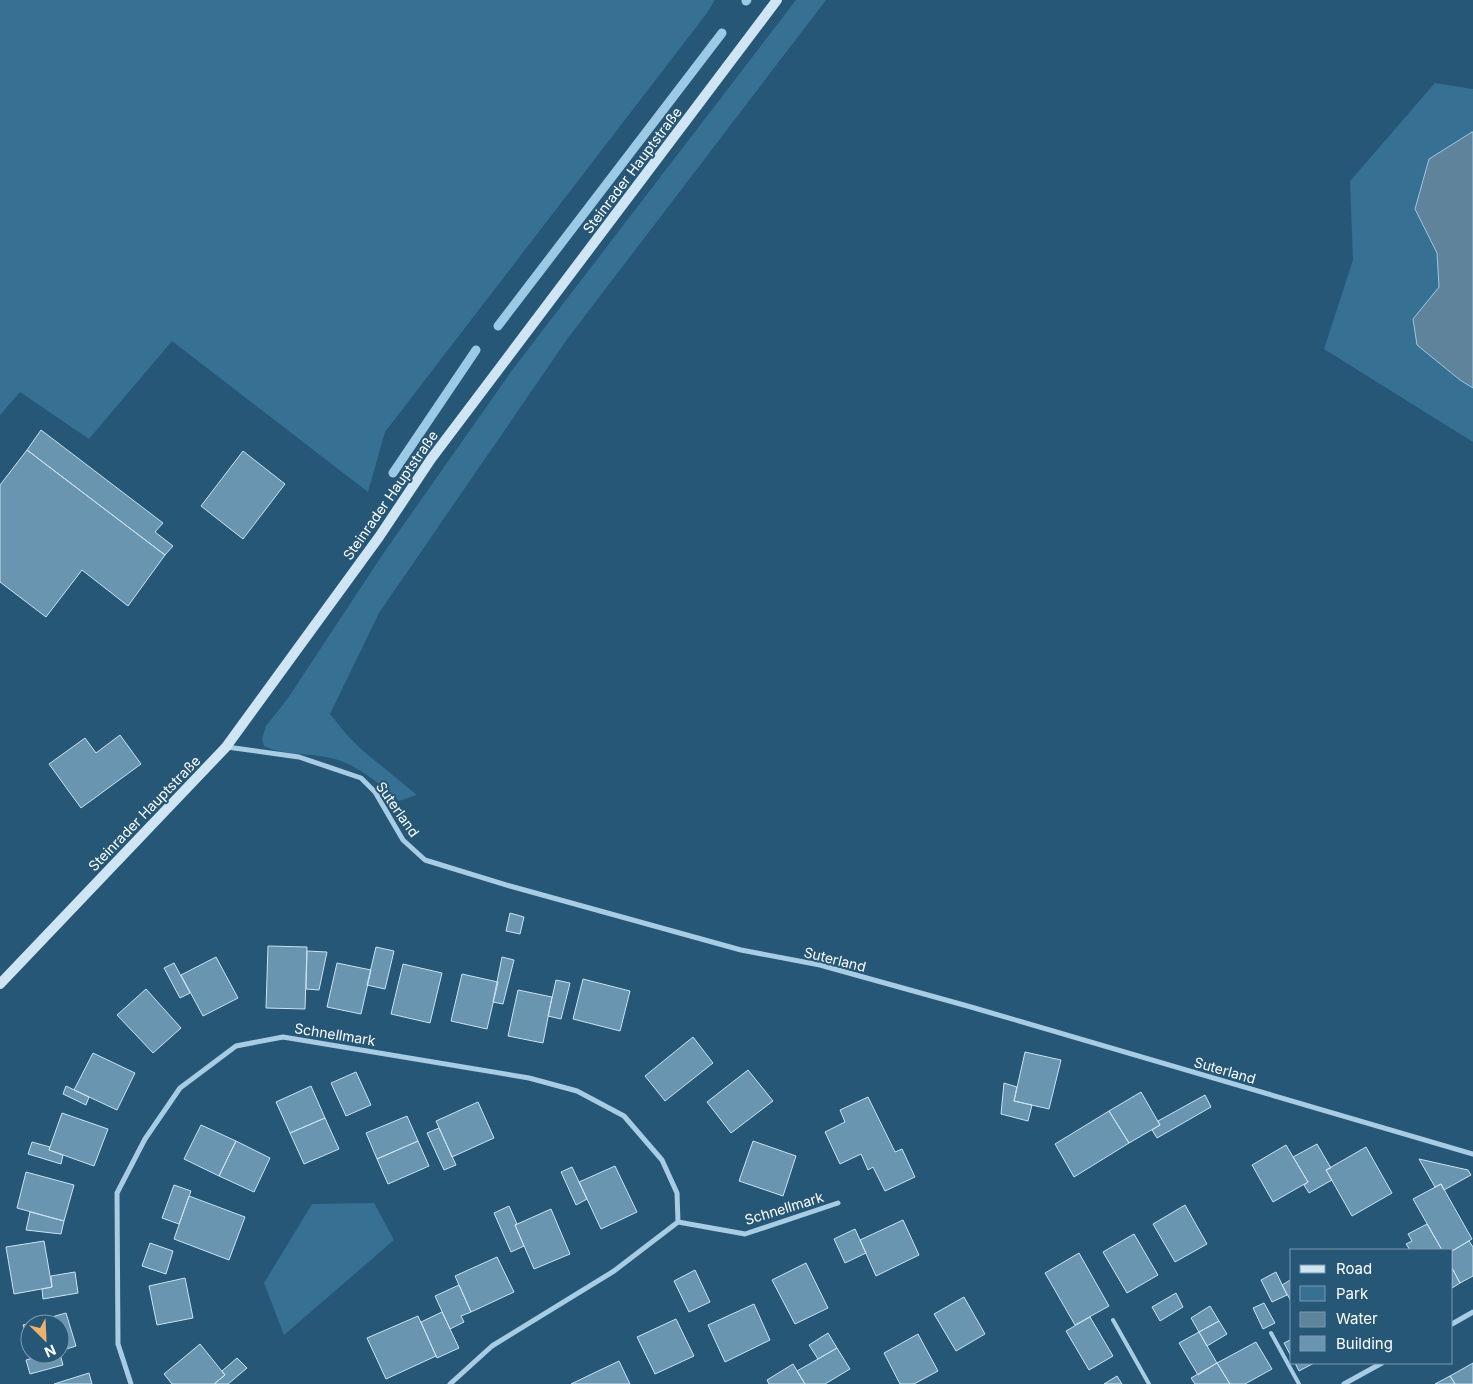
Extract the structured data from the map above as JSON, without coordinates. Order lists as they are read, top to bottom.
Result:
{
  "streets": {
    "main road": ["Steinrader Hauptstraße"],
    "street": ["Suterland", "Schnellmark"]
  },
  "crossings": [
    ["Steinrader Hauptstraße", "Suterland"]
  ],
  "legend": [
    "Road",
    "Park",
    "Water",
    "Building"
  ],
  "north": "bottom right"
}
